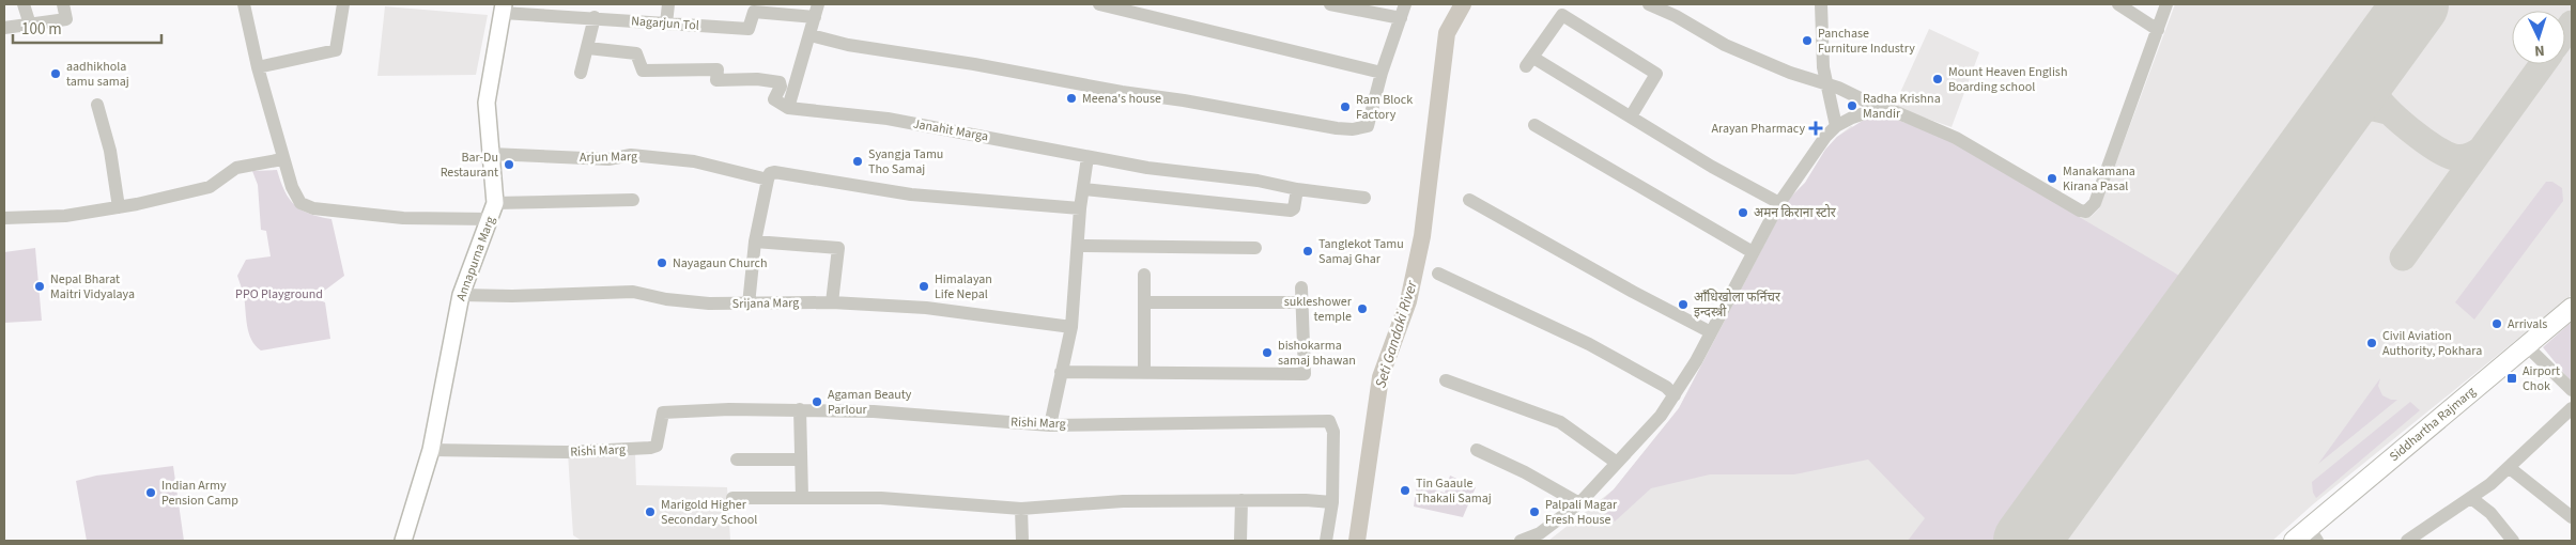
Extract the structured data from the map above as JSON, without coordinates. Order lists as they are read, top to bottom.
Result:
{
  "streets": {
    "highway": ["Siddhartha Rajmarg"],
    "main road": ["Annapurna Marg"],
    "street": [
      "Nagarjun Tol",
      "Janahit Marga",
      "Arjun Marg",
      "Srijana Marg",
      "Rishi Marg"
    ]
  },
  "crossings": [
    ["Nagarjun Tol", "Annapurna Marg"],
    ["Arjun Marg", "Annapurna Marg"],
    ["Annapurna Marg", "Srijana Marg"],
    ["Annapurna Marg", "Rishi Marg"]
  ],
  "water": ["Seti Gandaki River"],
  "parks": ["PPO Playground"],
  "places": {
    "other": [
      "Panchase Furniture Industry",
      "aadhikhola tamu samaj",
      "Mount Heaven English Boarding school",
      "Meena's house",
      "Radha Krishna Mandir",
      "Ram Block Factory",
      "Syangja Tamu Tho Samaj",
      "Bar-Du Restaurant",
      "Manakamana Kirana Pasal",
      "अमन किराना स्टोर",
      "Tanglekot Tamu Samaj Ghar",
      "Nayagaun Church",
      "Nepal Bharat Maitri Vidyalaya",
      "Himalayan Life Nepal",
      "आँधिखोला फर्निचर इन्दस्त्री",
      "sukleshower temple",
      "Arrivals",
      "Civil Aviation Authority, Pokhara",
      "bishokarma samaj bhawan",
      "Agaman Beauty Parlour",
      "Tin Gaaule Thakali Samaj",
      "Indian Army Pension Camp",
      "Marigold Higher Secondary School",
      "Palpali Magar Fresh House"
    ],
    "health": ["Arayan Pharmacy"],
    "transit": ["Airport Chok"]
  },
  "scale_bar": "100 m",
  "north": "bottom"
}
